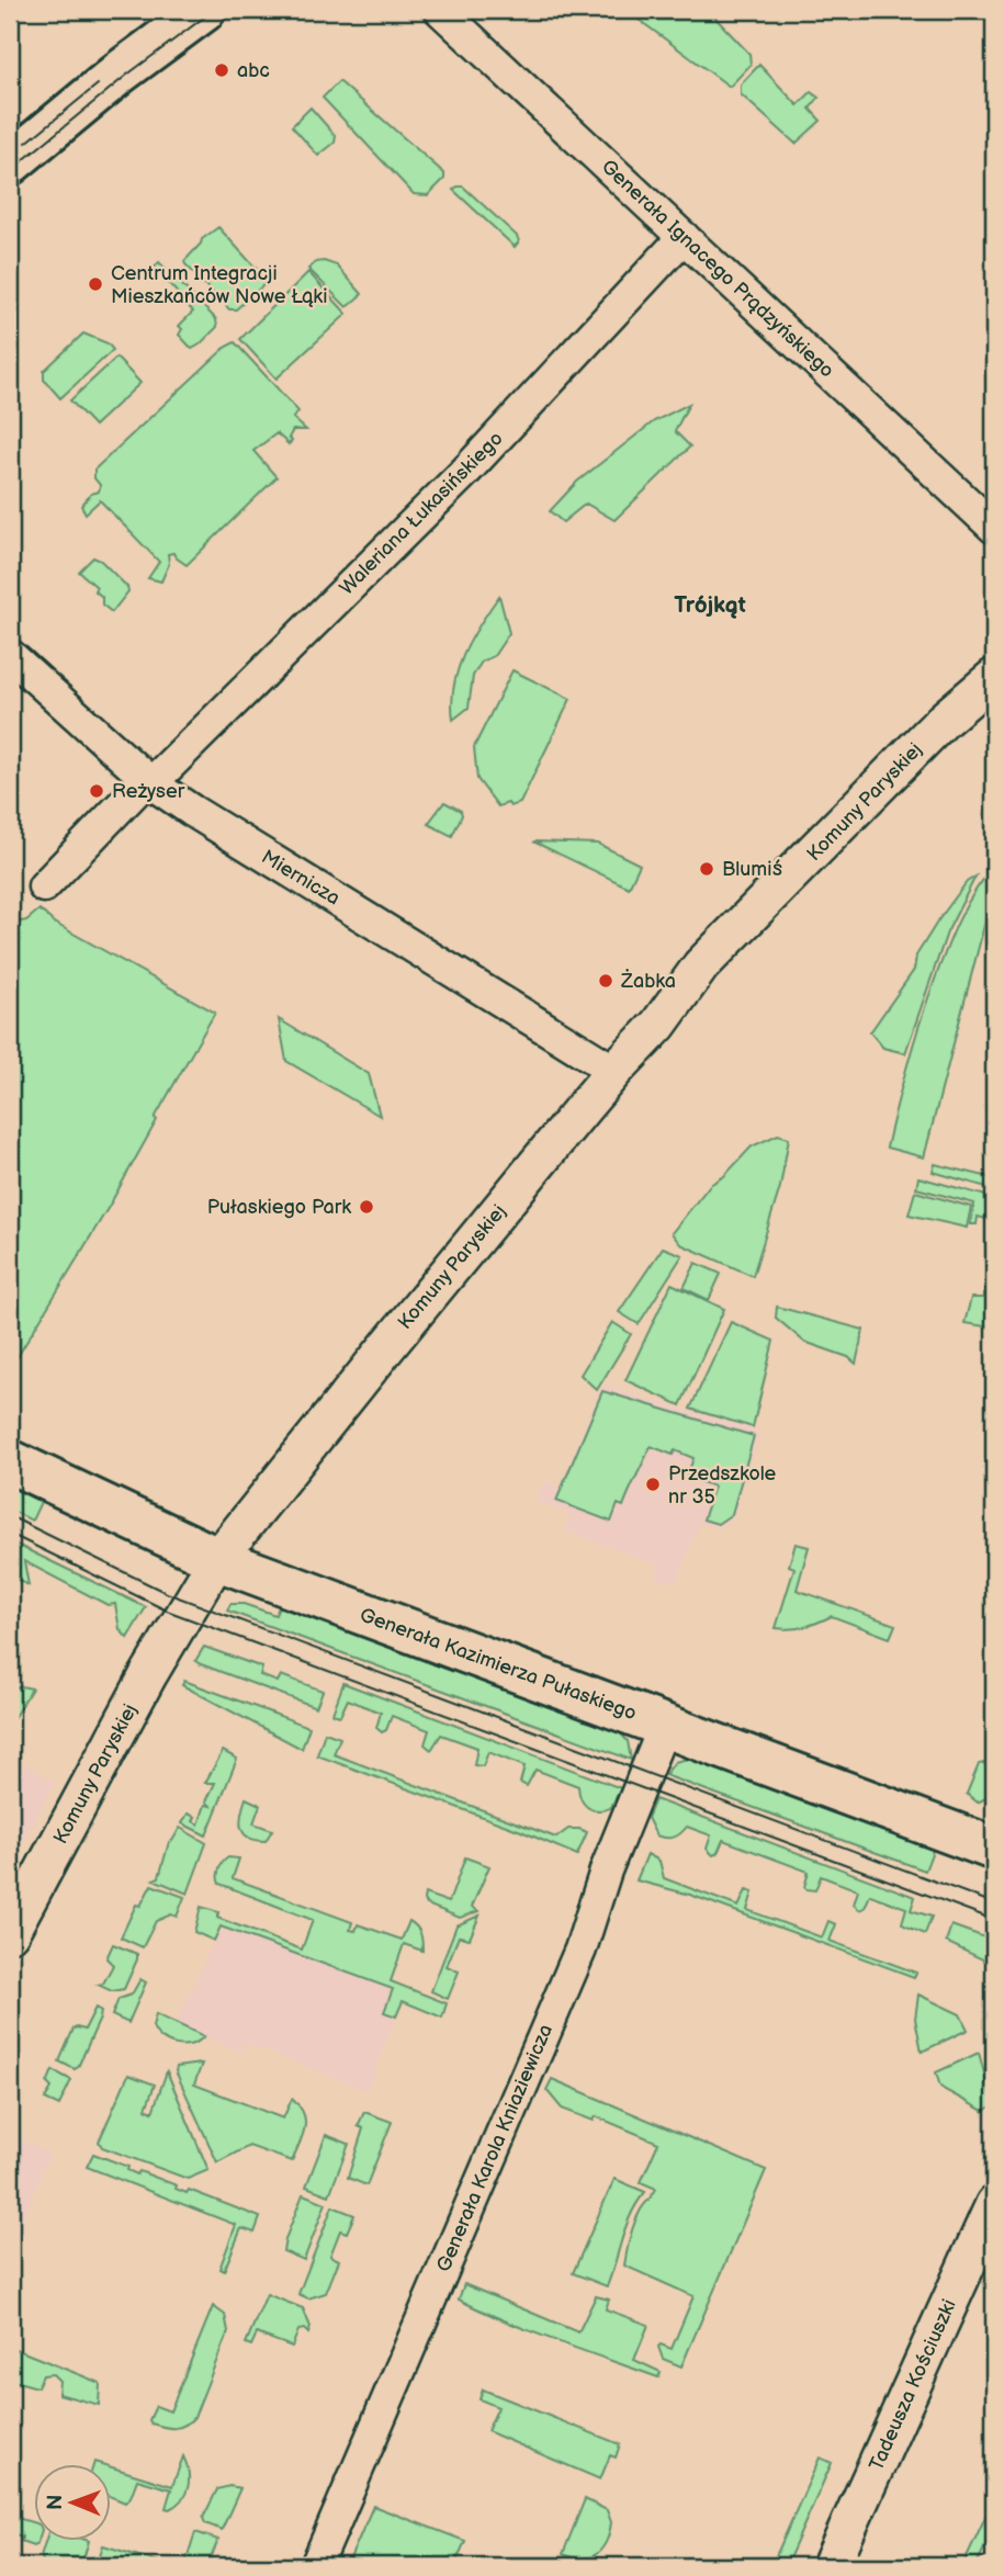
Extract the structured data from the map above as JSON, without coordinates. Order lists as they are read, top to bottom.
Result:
{
  "streets": {
    "main road": ["Generała Kazimierza Pułaskiego"],
    "street": [
      "Generała Ignacego Prądzyńskiego",
      "Waleriana Łukasińskiego",
      "Komuny Paryskiej",
      "Miernicza",
      "Generała Karola Kniaziewicza",
      "Tadeusza Kościuszki"
    ]
  },
  "crossings": [
    ["Generała Ignacego Prądzyńskiego", "Waleriana Łukasińskiego"],
    ["Waleriana Łukasińskiego", "Miernicza"],
    ["Komuny Paryskiej", "Miernicza"],
    ["Komuny Paryskiej", "Generała Kazimierza Pułaskiego"],
    ["Generała Kazimierza Pułaskiego", "Generała Karola Kniaziewicza"]
  ],
  "districts": ["Trójkąt"],
  "places": [
    "abc",
    "Centrum Integracji Mieszkańców Nowe Łąki",
    "Reżyser",
    "Blumiś",
    "Żabka",
    "Pułaskiego Park",
    "Przedszkole nr 35"
  ],
  "north": "left"
}
